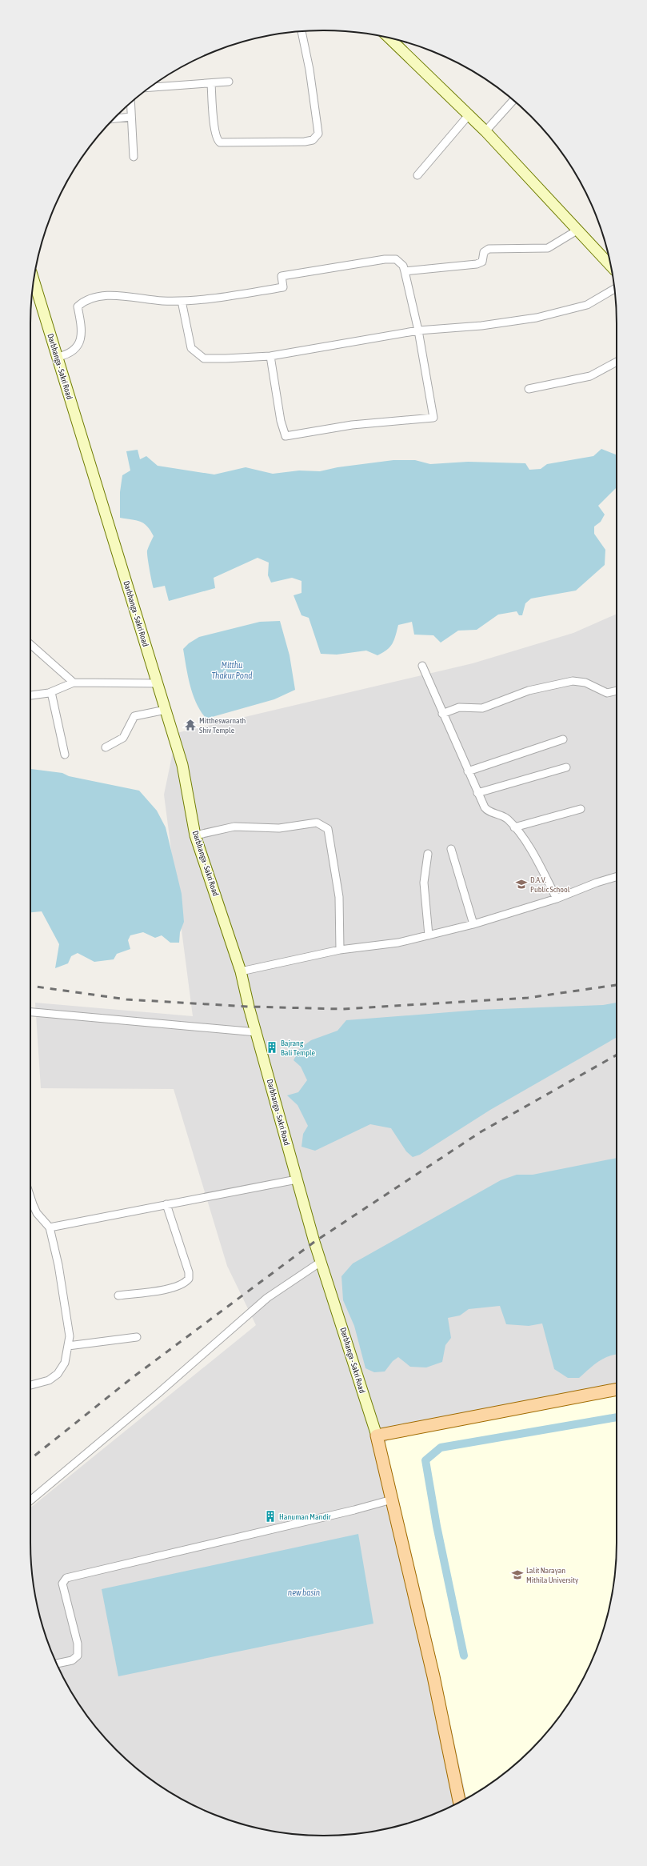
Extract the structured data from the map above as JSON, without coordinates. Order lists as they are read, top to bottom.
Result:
{
  "streets": {
    "main road": ["Darbhanga - Sakri Road"]
  },
  "water": ["Mitthu Thakur Pond", "new basin"],
  "places": {
    "temple": ["Mittheswarnath Shiv Temple"],
    "school or university": ["D.A.V. Public School", "Lalit Narayan Mithila University"],
    "building": ["Bajrang Bali Temple", "Hanuman Mandir"]
  }
}
